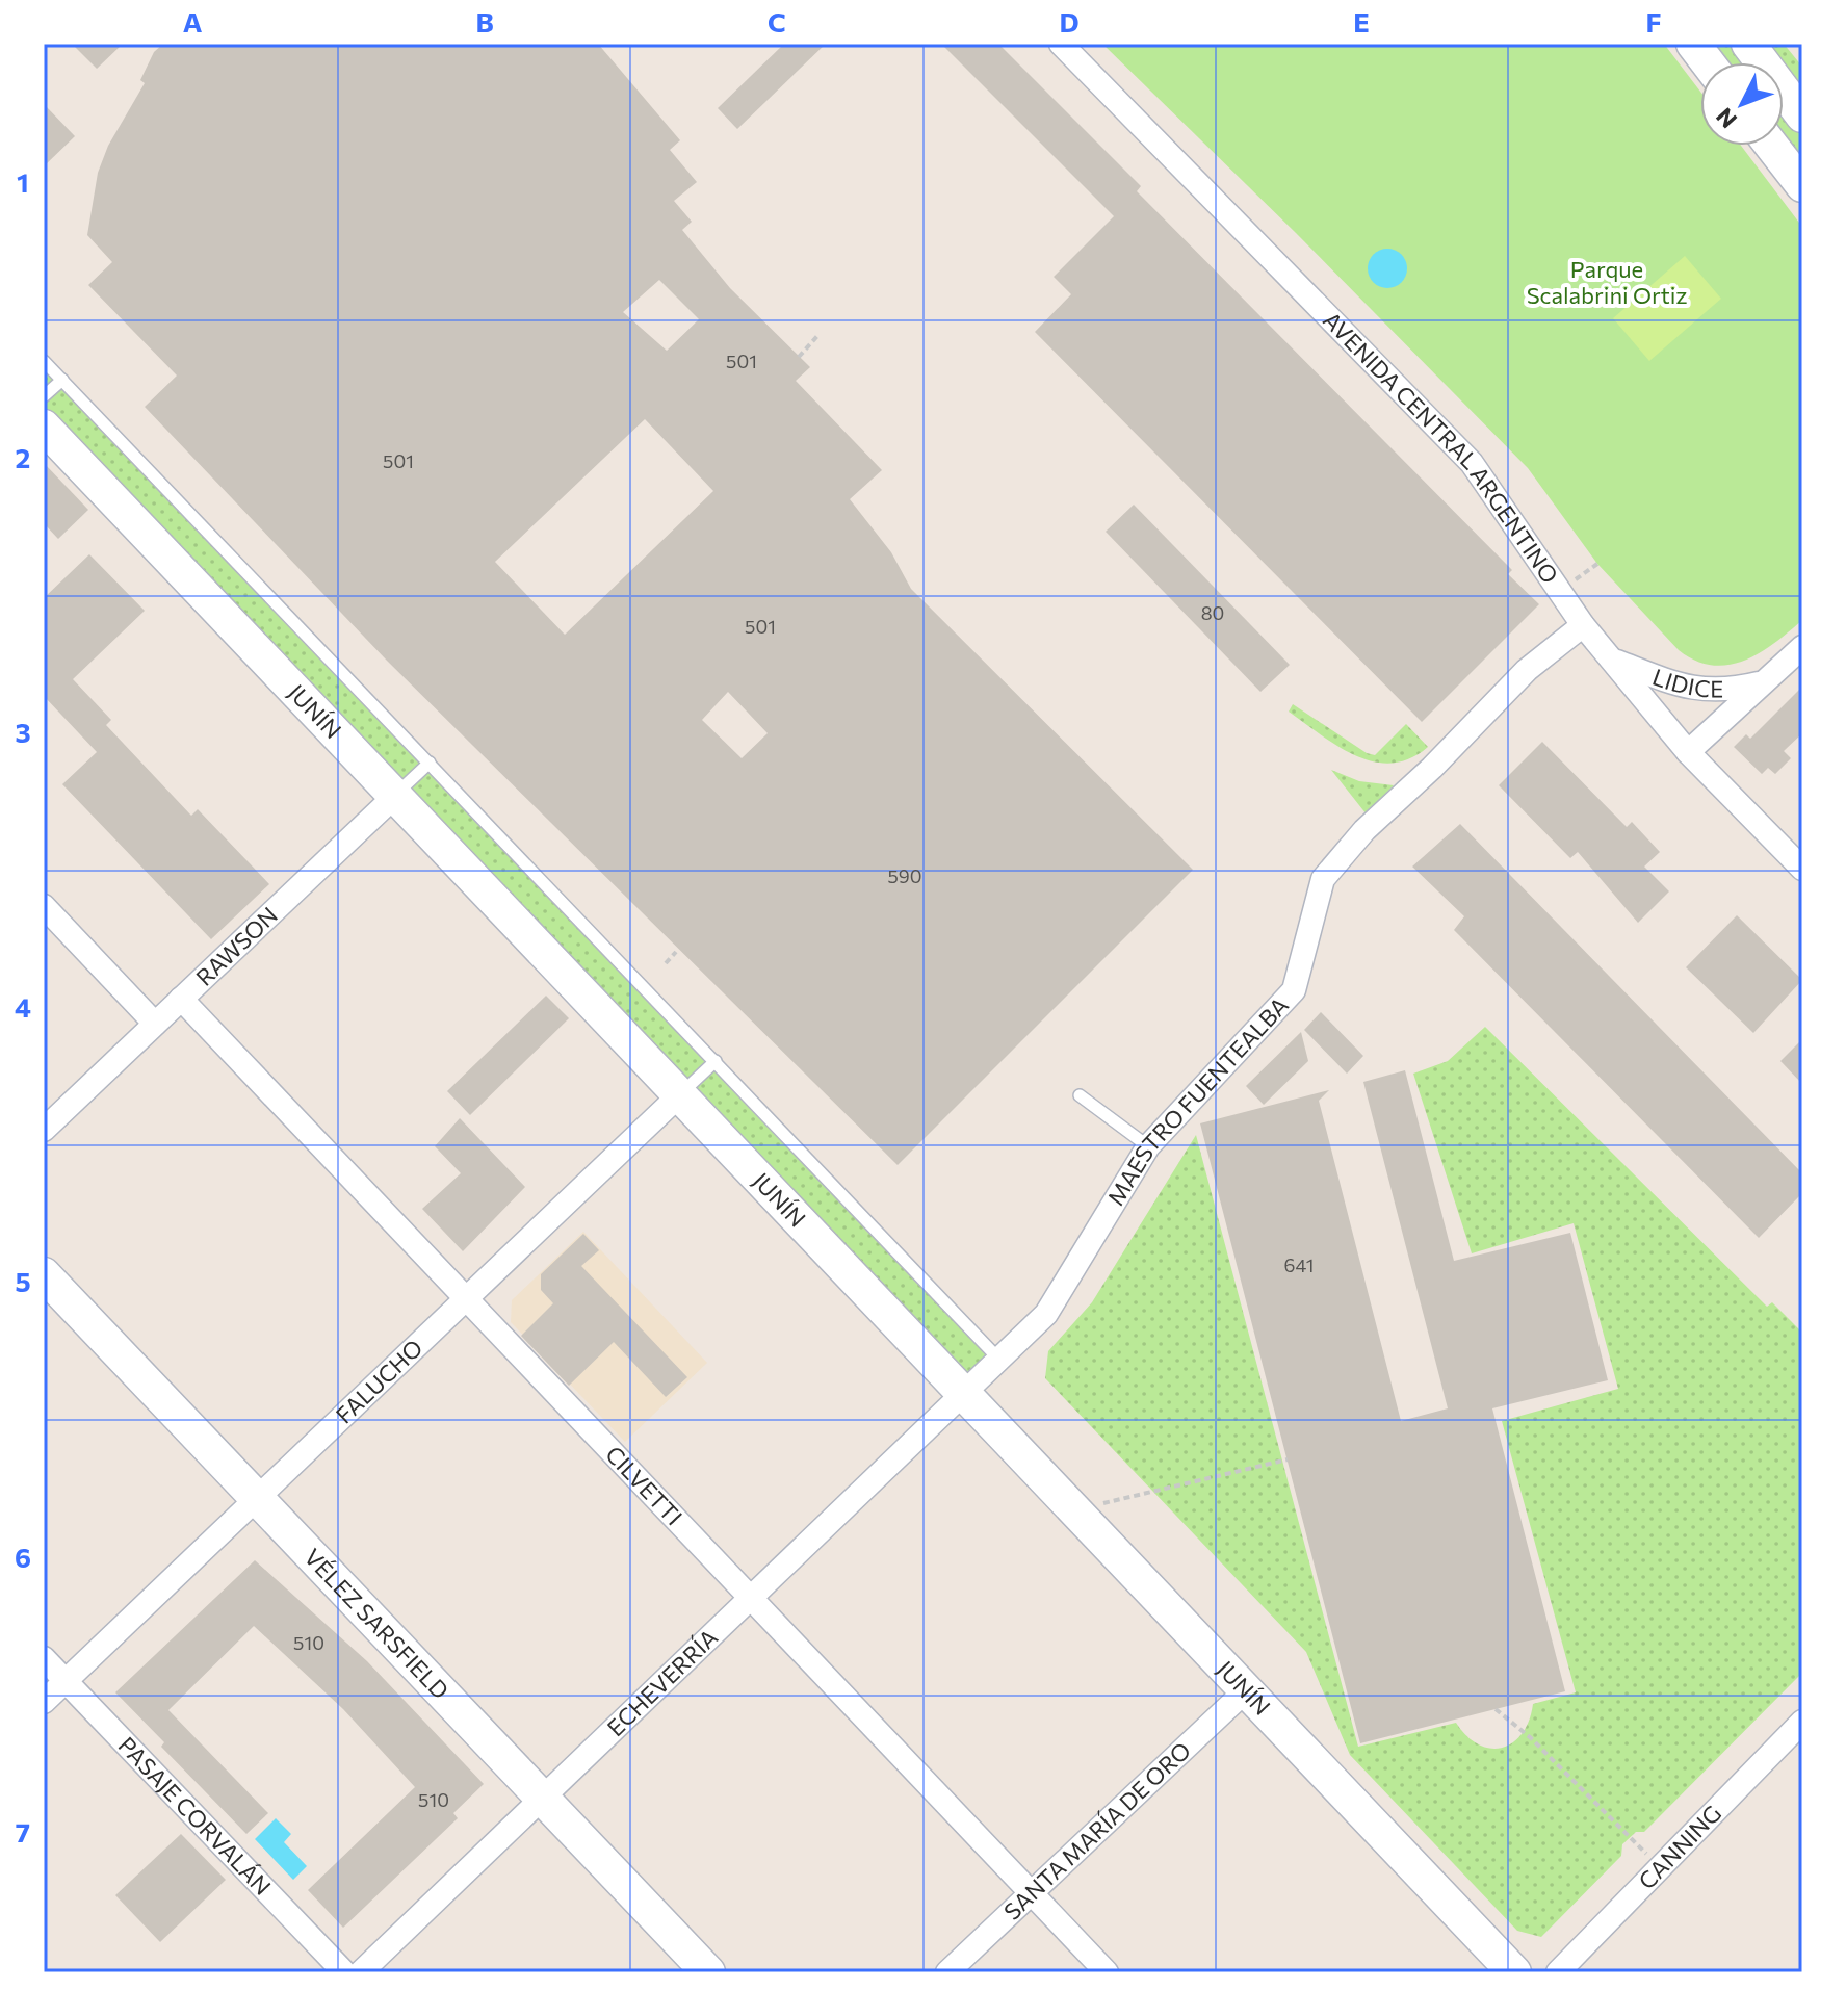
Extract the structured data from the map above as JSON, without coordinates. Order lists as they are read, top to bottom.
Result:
{
  "streets": {
    "main road": ["JUNÍN", "VÉLEZ SARSFIELD"],
    "street": [
      "AVENIDA CENTRAL ARGENTINO",
      "LIDICE",
      "RAWSON",
      "MAESTRO FUENTEALBA",
      "FALUCHO",
      "CILVETTI",
      "ECHEVERRÍA",
      "PASAJE CORVALÁN",
      "SANTA MARÍA DE ORO",
      "CANNING"
    ]
  },
  "crossings": [
    ["AVENIDA CENTRAL ARGENTINO", "LIDICE"],
    ["AVENIDA CENTRAL ARGENTINO", "MAESTRO FUENTEALBA"],
    ["JUNÍN", "RAWSON"],
    ["JUNÍN", "MAESTRO FUENTEALBA"],
    ["JUNÍN", "FALUCHO"],
    ["JUNÍN", "ECHEVERRÍA"],
    ["JUNÍN", "SANTA MARÍA DE ORO"],
    ["RAWSON", "CILVETTI"],
    ["MAESTRO FUENTEALBA", "ECHEVERRÍA"],
    ["FALUCHO", "CILVETTI"],
    ["FALUCHO", "VÉLEZ SARSFIELD"],
    ["FALUCHO", "PASAJE CORVALÁN"],
    ["CILVETTI", "ECHEVERRÍA"],
    ["CILVETTI", "SANTA MARÍA DE ORO"],
    ["VÉLEZ SARSFIELD", "ECHEVERRÍA"]
  ],
  "parks": ["Parque Scalabrini Ortiz"],
  "house_numbers": [
    "501",
    "501",
    "80",
    "501",
    "590",
    "641",
    "510",
    "510"
  ],
  "north": "bottom left",
  "grid": {
    "columns": [
      "A",
      "B",
      "C",
      "D",
      "E",
      "F"
    ],
    "rows": [
      "1",
      "2",
      "3",
      "4",
      "5",
      "6",
      "7"
    ]
  }
}
